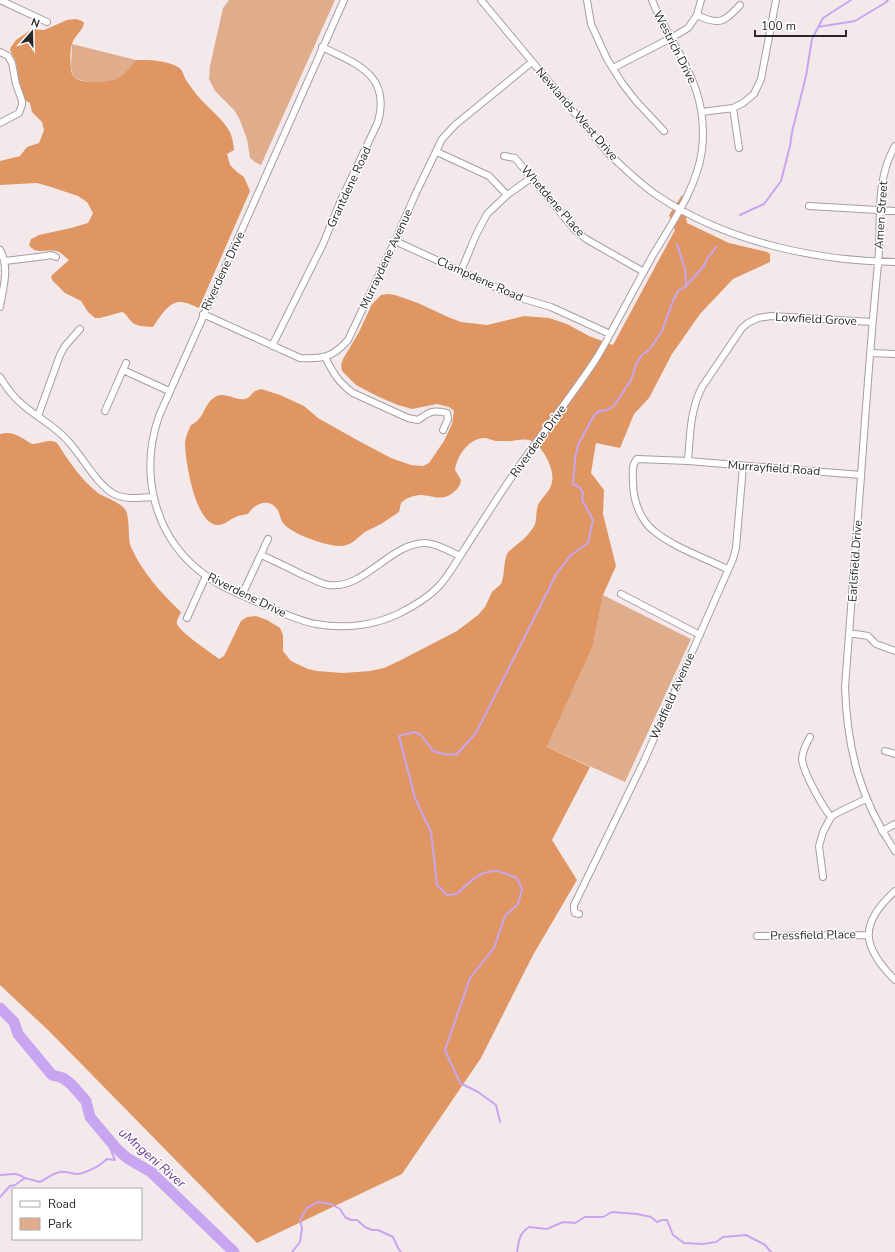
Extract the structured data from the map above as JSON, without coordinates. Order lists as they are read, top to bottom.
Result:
{
  "streets": {
    "street": [
      "Westrich Drive",
      "Newlands West Drive",
      "Grantdene Road",
      "Whetdene Place",
      "Amen Street",
      "Murraydene Avenue",
      "Riverdene Drive",
      "Clampdene Road",
      "Lowfield Grove",
      "Murrayfield Road",
      "Earlsfield Drive",
      "Wadfield Avenue",
      "Pressfield Place"
    ]
  },
  "crossings": [
    ["Westrich Drive", "Newlands West Drive"],
    ["Westrich Drive", "Riverdene Drive"],
    ["Newlands West Drive", "Amen Street"],
    ["Newlands West Drive", "Murraydene Avenue"],
    ["Newlands West Drive", "Riverdene Drive"],
    ["Newlands West Drive", "Earlsfield Drive"],
    ["Grantdene Road", "Murraydene Avenue"],
    ["Grantdene Road", "Riverdene Drive"],
    ["Whetdene Place", "Riverdene Drive"],
    ["Amen Street", "Earlsfield Drive"],
    ["Murraydene Avenue", "Riverdene Drive"],
    ["Murraydene Avenue", "Clampdene Road"],
    ["Riverdene Drive", "Clampdene Road"],
    ["Lowfield Grove", "Murrayfield Road"],
    ["Lowfield Grove", "Earlsfield Drive"],
    ["Murrayfield Road", "Earlsfield Drive"],
    ["Murrayfield Road", "Wadfield Avenue"]
  ],
  "water": ["uMngeni River"],
  "legend": ["Road", "Park"],
  "scale_bar": "100 m",
  "north": "top"
}
